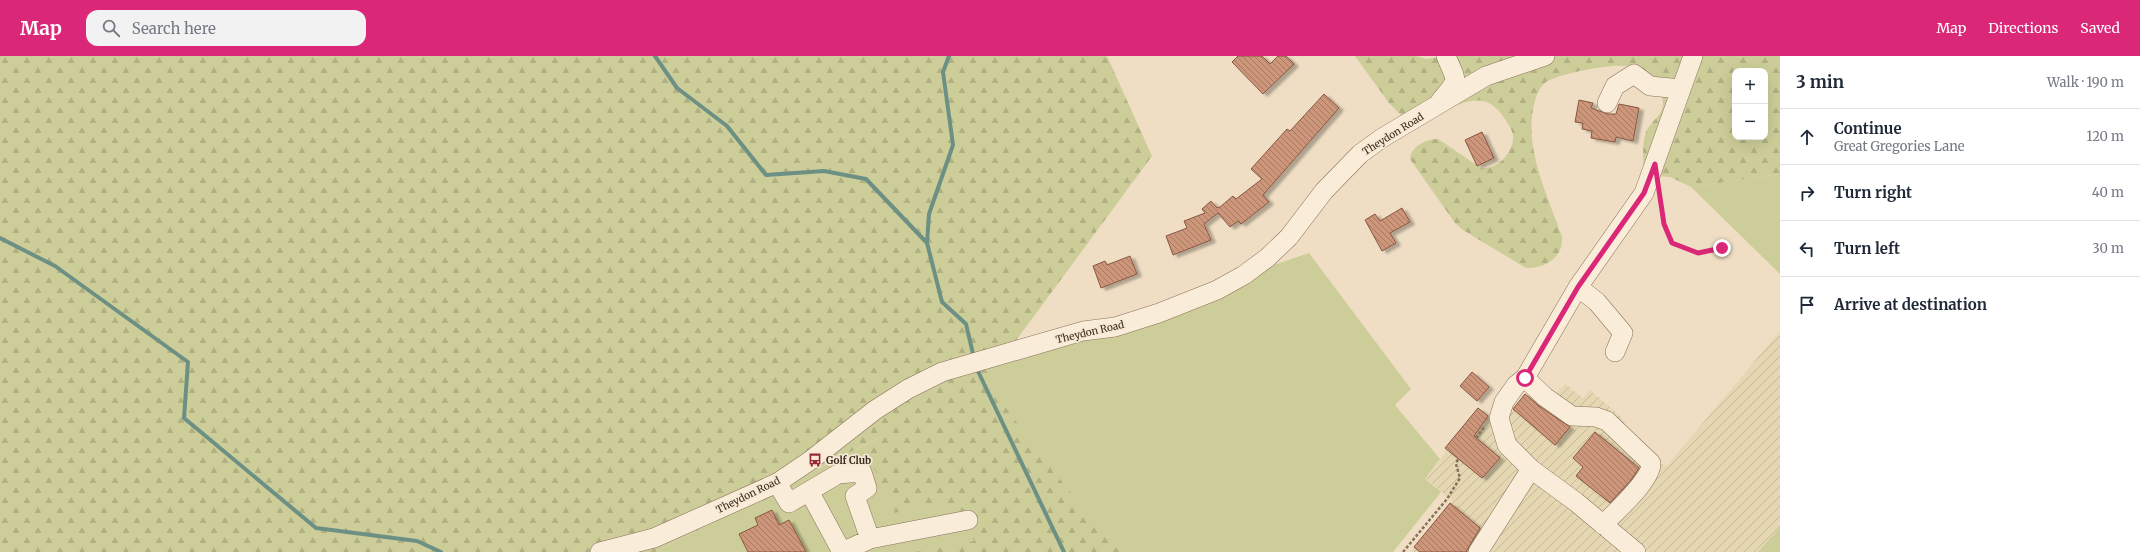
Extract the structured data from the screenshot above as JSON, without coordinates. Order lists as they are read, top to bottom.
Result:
{
  "streets": {
    "street": ["Theydon Road"]
  },
  "places": {
    "bus stop": ["Golf Club"]
  },
  "page": {
    "header": "Map",
    "search": "Search here",
    "nav": ["Map", "Directions", "Saved"],
    "heading": ["3 min", "Walk · 190 m"],
    "map_buttons": ["+", "−"],
    "list": [
      ["Continue", "Great Gregories Lane", "120 m"],
      ["Turn right", "40 m"],
      ["Turn left", "30 m"],
      "Arrive at destination"
    ]
  }
}
